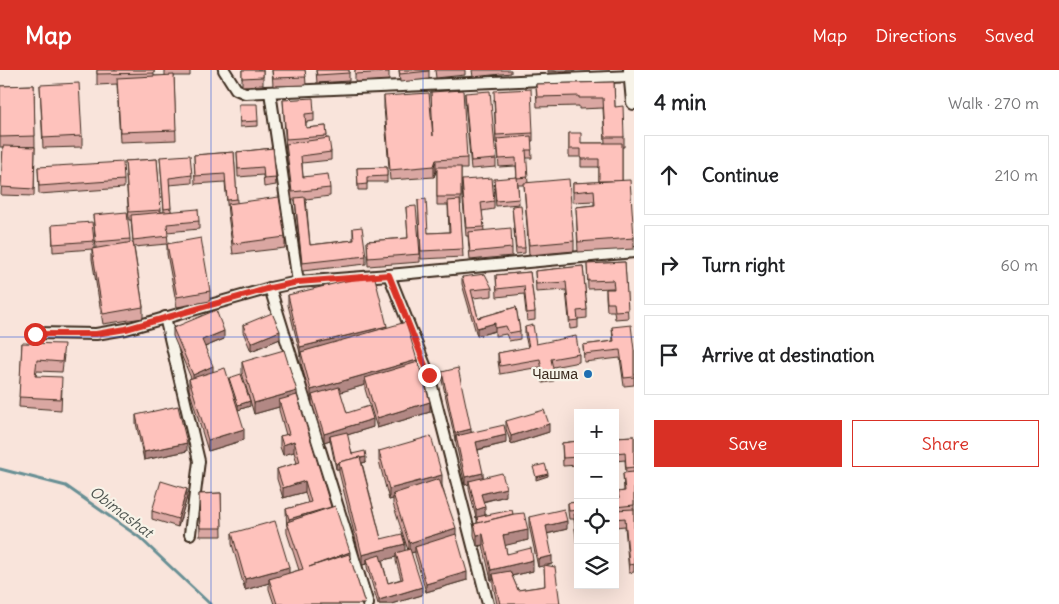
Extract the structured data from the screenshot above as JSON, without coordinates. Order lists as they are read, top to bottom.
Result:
{
  "water": ["Obimashat"],
  "places": ["Чашма"],
  "page": {
    "header": "Map",
    "nav": ["Map", "Directions", "Saved"],
    "heading": ["4 min", "Walk · 270 m"],
    "list": [
      ["Continue", "210 m"],
      ["Turn right", "60 m"],
      "Arrive at destination"
    ],
    "buttons": ["Save", "Share"],
    "map_buttons": ["+", "−"]
  }
}
